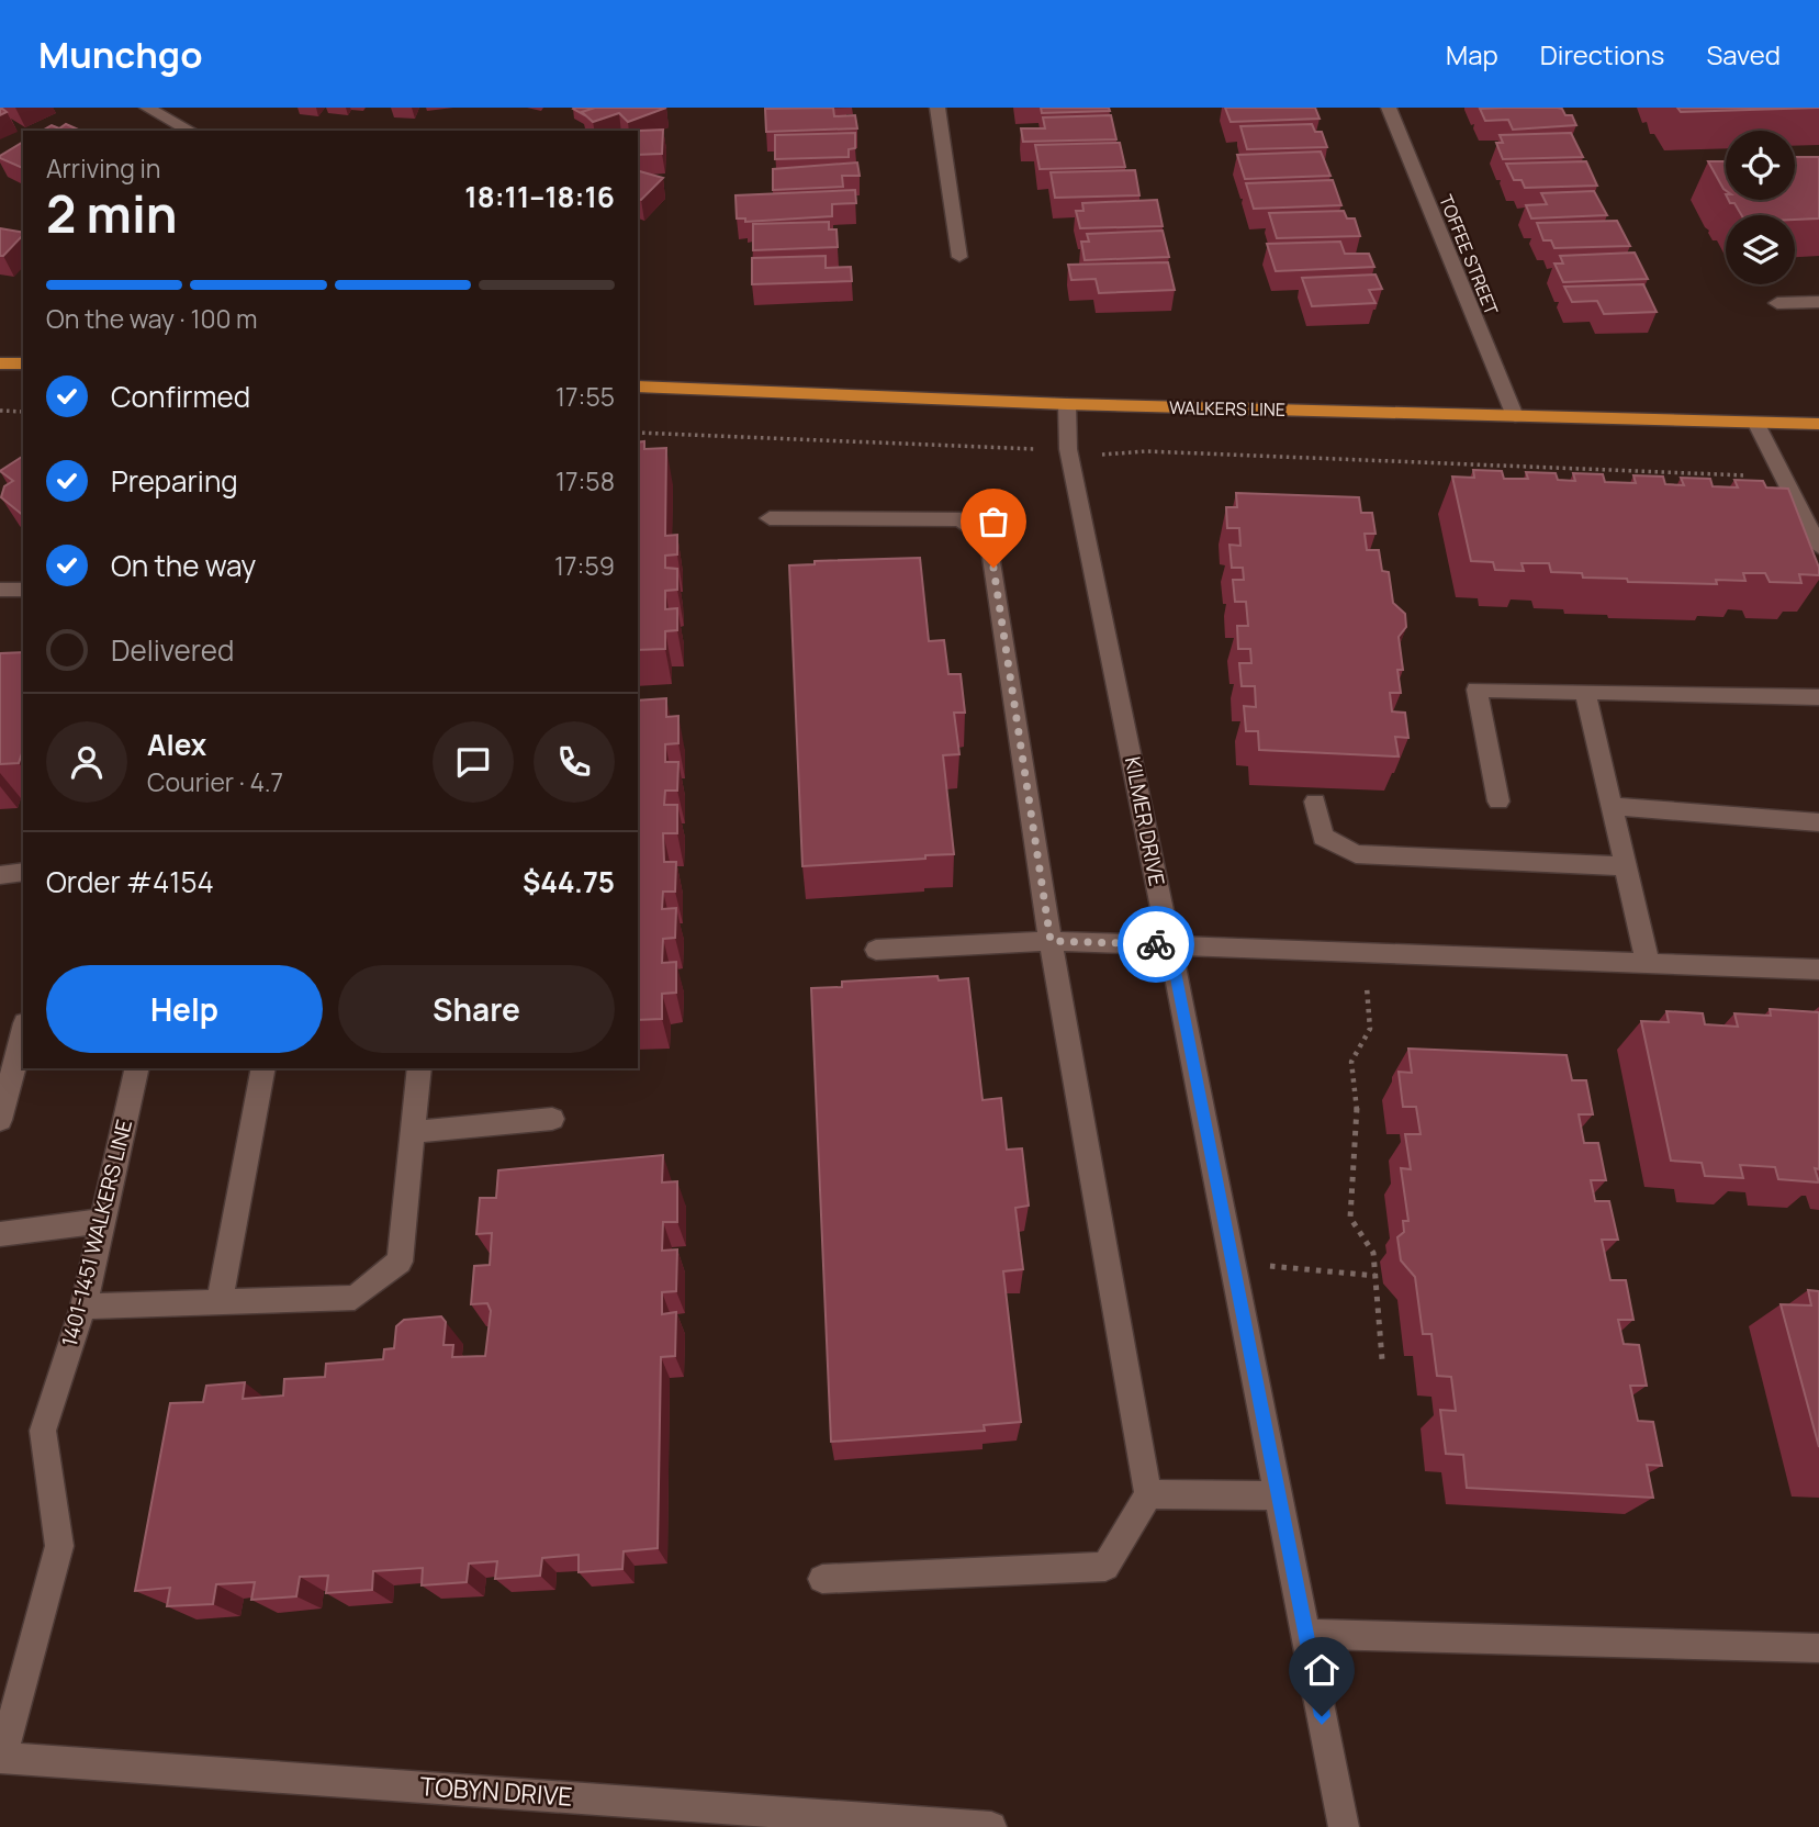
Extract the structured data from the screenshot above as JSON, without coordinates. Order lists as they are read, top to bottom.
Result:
{
  "streets": {
    "main road": ["WALKERS LINE"],
    "street": [
      "TOFFEE STREET",
      "KILMER DRIVE",
      "1401-1451 WALKERS LINE",
      "TOBYN DRIVE"
    ]
  },
  "crossings": [
    ["TOFFEE STREET", "WALKERS LINE"],
    ["WALKERS LINE", "KILMER DRIVE"],
    ["1401-1451 WALKERS LINE", "TOBYN DRIVE"]
  ],
  "page": {
    "header": "Munchgo",
    "nav": ["Map", "Directions", "Saved"],
    "heading": ["2 min", "Arriving in", "18:11–18:16"],
    "panel": [
      "Alex",
      "Courier · 4.7",
      "Order #4154",
      "$44.75"
    ],
    "bar": "On the way · 100 m",
    "list": [
      ["Confirmed", "17:55"],
      ["Preparing", "17:58"],
      ["On the way", "17:59"],
      "Delivered"
    ],
    "buttons": ["Help", "Share"]
  }
}
